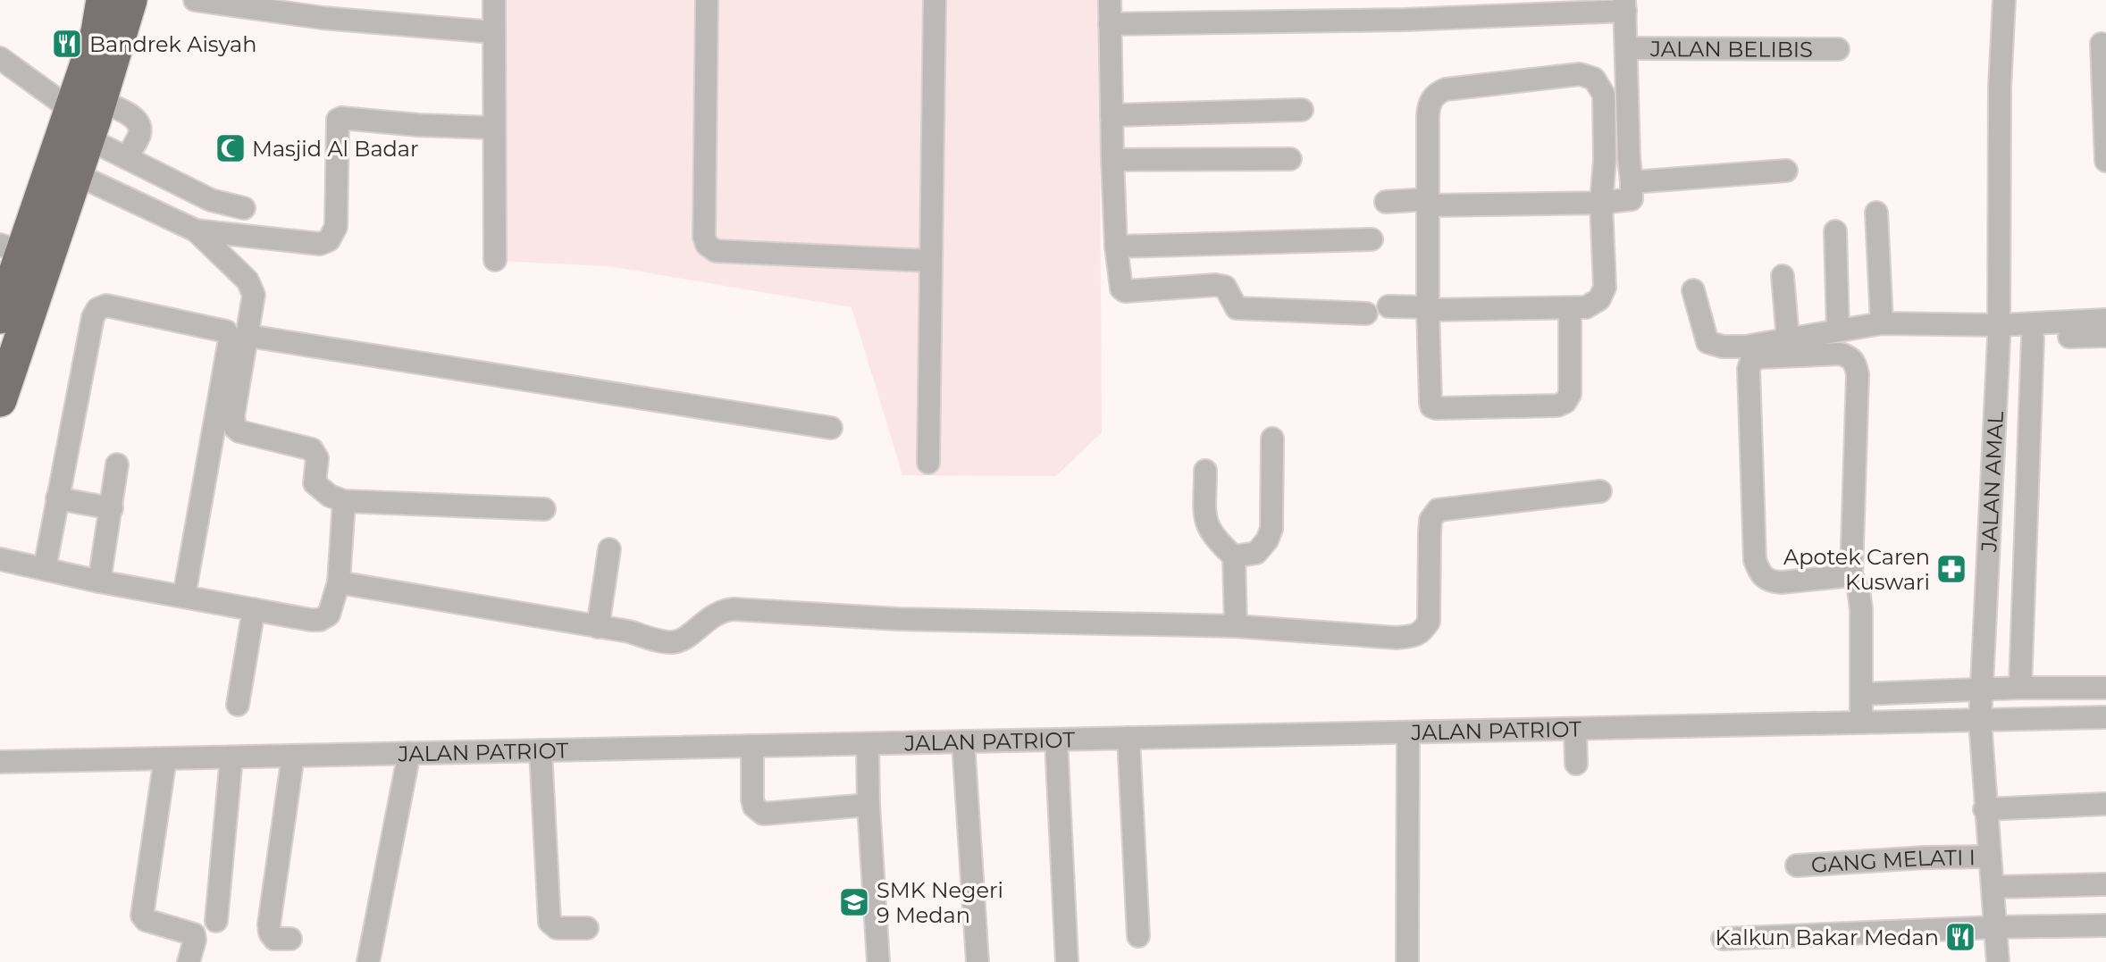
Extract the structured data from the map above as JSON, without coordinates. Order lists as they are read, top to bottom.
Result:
{
  "streets": {
    "street": [
      "JALAN BELIBIS",
      "JALAN AMAL",
      "JALAN PATRIOT",
      "GANG MELATI I"
    ]
  },
  "crossings": [
    ["JALAN AMAL", "JALAN PATRIOT"],
    ["JALAN AMAL", "GANG MELATI I"]
  ],
  "places": {
    "restaurant": ["Bandrek Aisyah", "Kalkun Bakar Medan"],
    "mosque": ["Masjid Al Badar"],
    "pharmacy": ["Apotek Caren Kuswari"],
    "school or university": ["SMK Negeri 9 Medan"]
  }
}
